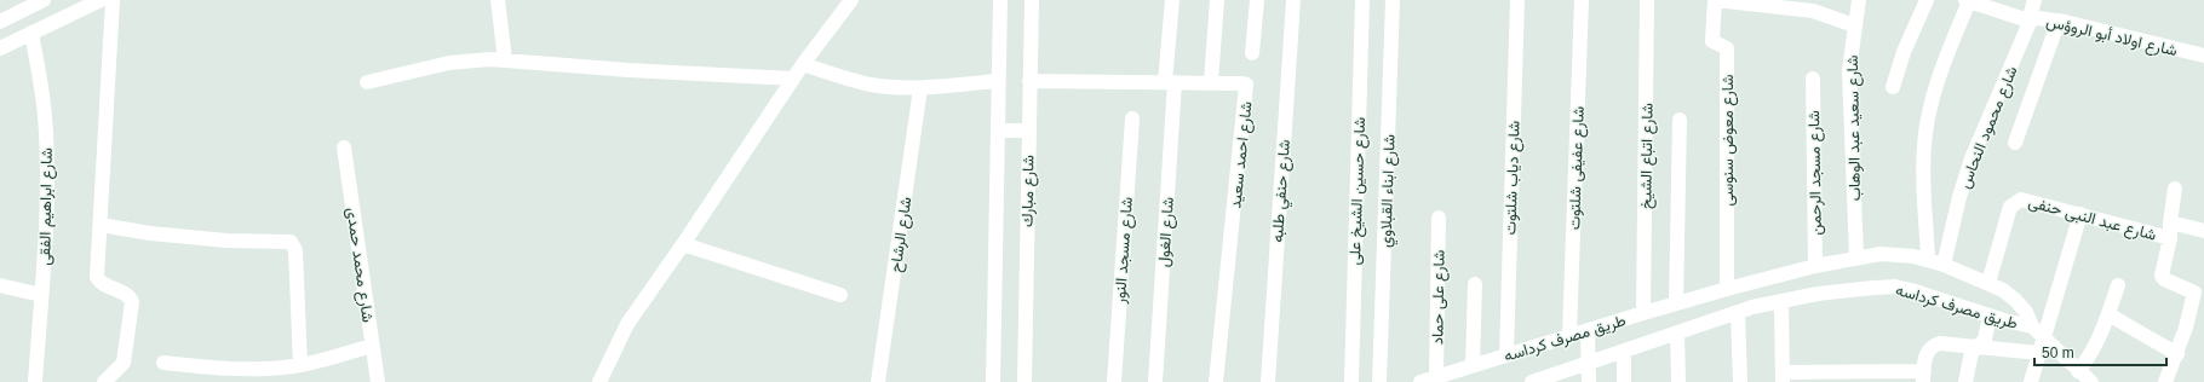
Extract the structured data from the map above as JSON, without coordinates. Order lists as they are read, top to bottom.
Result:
{
  "streets": {
    "street": [
      "شارع اولاد أبو الروؤس",
      "شارع محمود النحاس",
      "شارع سعيد عبد الوهاب",
      "شارع معوض سنوسى",
      "شارع احمد سعيد",
      "شارع اتباع الشيخ",
      "شارع عفيفى شلتوت",
      "شارع مسجد الرحمن",
      "شارع دياب شلتوت",
      "شارع مبارك",
      "شارع حنفي طلبه",
      "شارع حسين الشيخ على",
      "شارع ابناء القبلاوي",
      "شارع ابراهيم الفقى",
      "شارع عبد النبى حنفى",
      "شارع الغول",
      "شارع الرشاح",
      "شارع مسجد النور",
      "شارع محمد حمدى",
      "شارع على حماد",
      "طريق مصرف كرداسه"
    ]
  },
  "crossings": [
    ["شارع اولاد أبو الروؤس", "شارع محمود النحاس"],
    ["شارع محمود النحاس", "طريق مصرف كرداسه"],
    ["شارع سعيد عبد الوهاب", "طريق مصرف كرداسه"],
    ["شارع معوض سنوسى", "طريق مصرف كرداسه"],
    ["شارع احمد سعيد", "شارع مبارك"],
    ["شارع احمد سعيد", "شارع الغول"],
    ["شارع اتباع الشيخ", "طريق مصرف كرداسه"],
    ["شارع عفيفى شلتوت", "طريق مصرف كرداسه"],
    ["شارع مسجد الرحمن", "طريق مصرف كرداسه"],
    ["شارع دياب شلتوت", "طريق مصرف كرداسه"],
    ["شارع عبد النبى حنفى", "طريق مصرف كرداسه"],
    ["شارع على حماد", "طريق مصرف كرداسه"]
  ],
  "scale_bar": "50 m"
}
